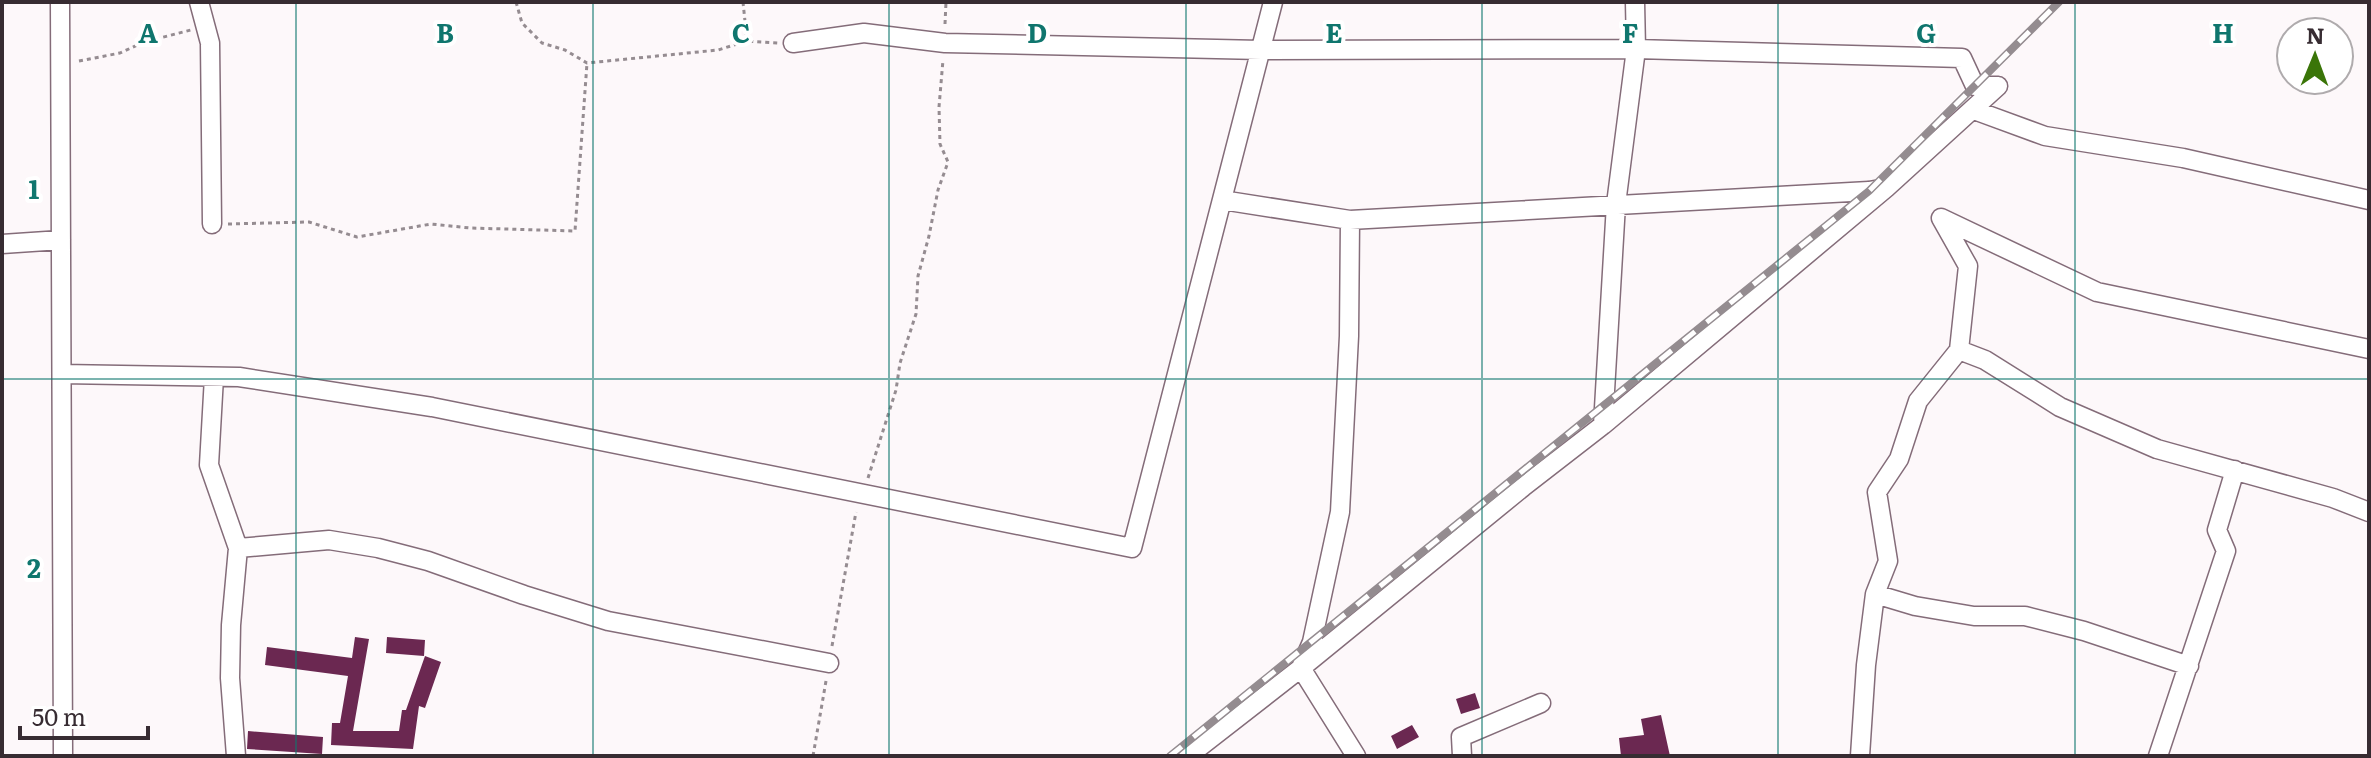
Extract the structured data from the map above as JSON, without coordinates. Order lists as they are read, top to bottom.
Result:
{
  "scale_bar": "50 m",
  "north": "top",
  "grid": {
    "columns": [
      "A",
      "B",
      "C",
      "D",
      "E",
      "F",
      "G",
      "H"
    ],
    "rows": ["1", "2"]
  }
}
